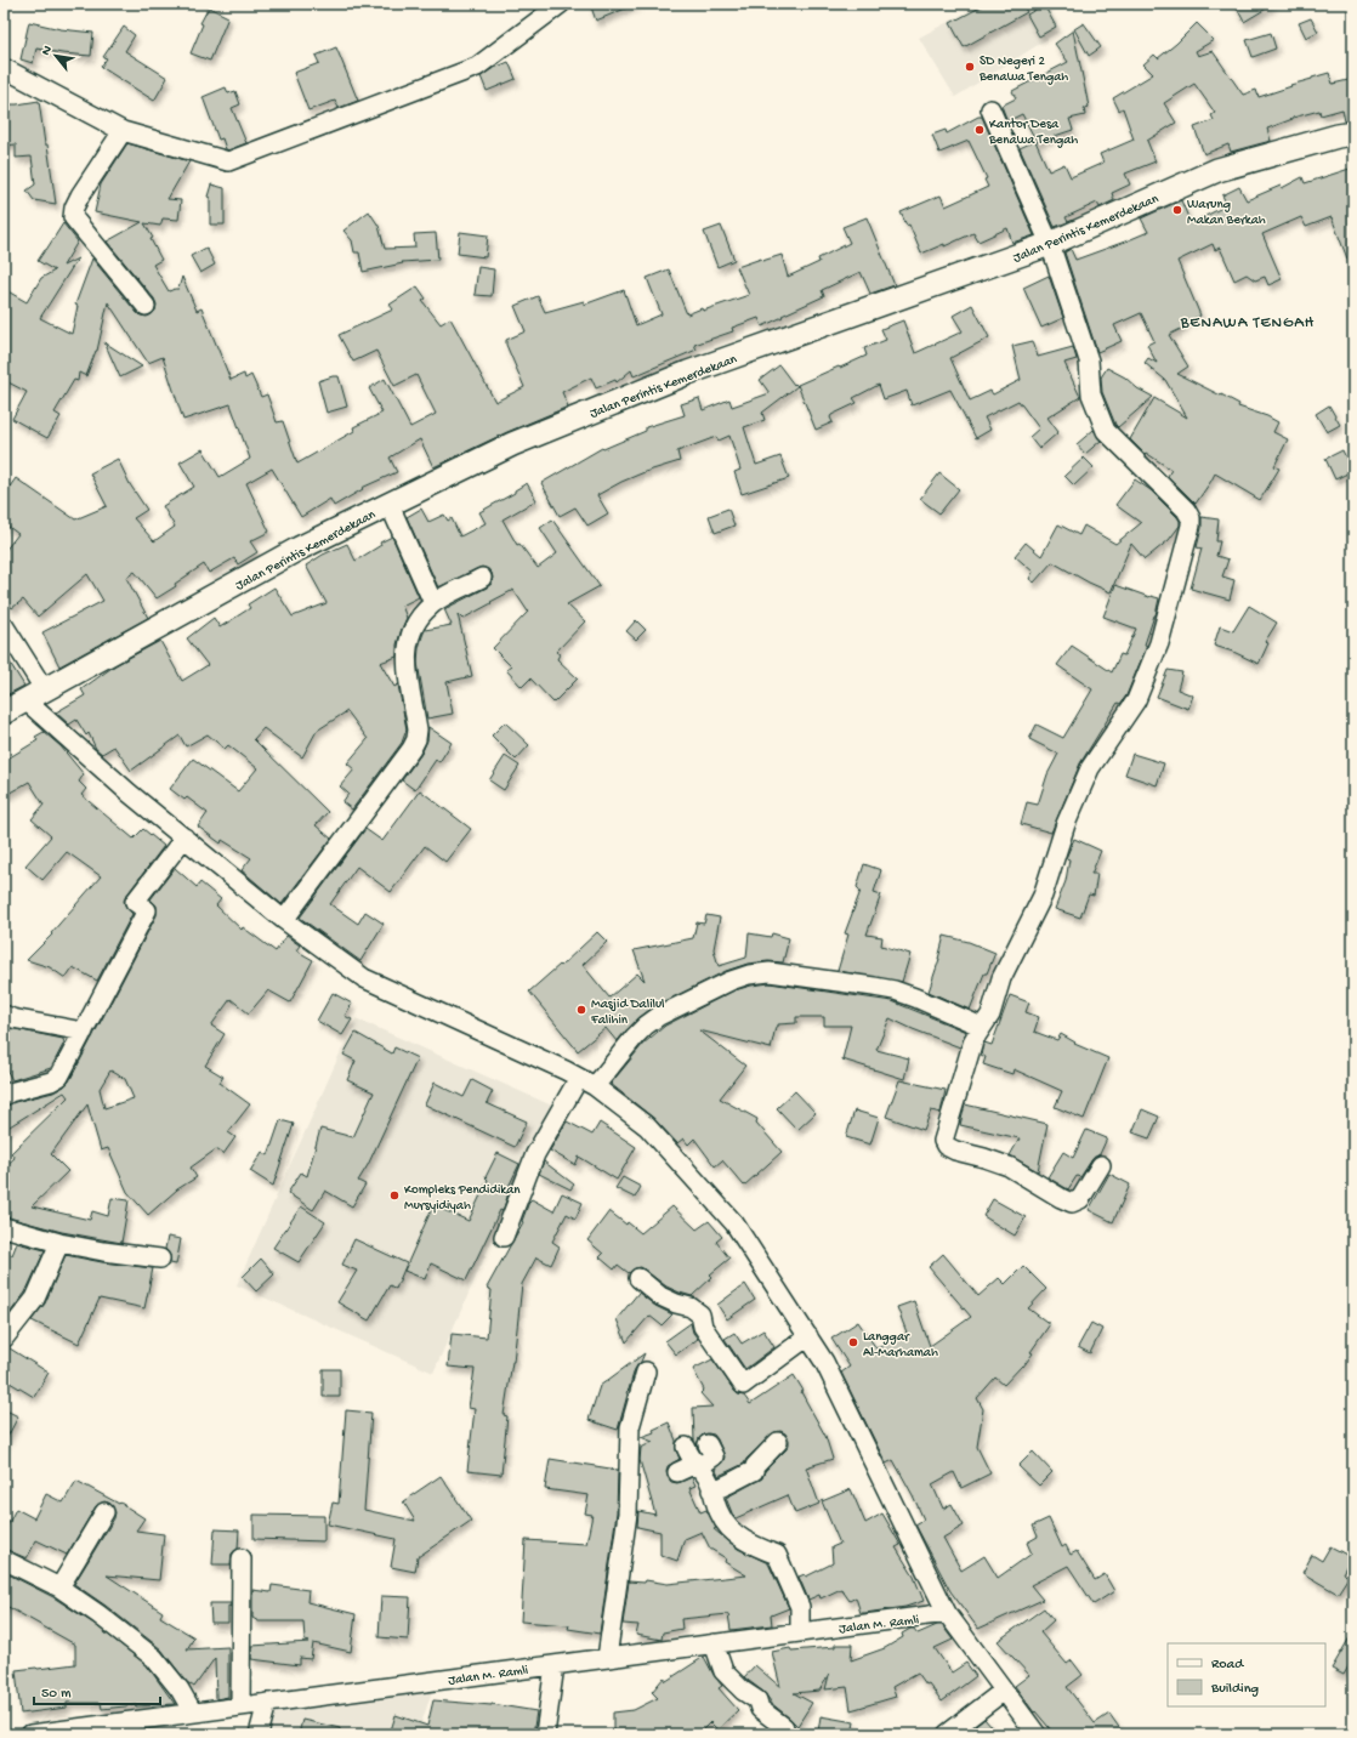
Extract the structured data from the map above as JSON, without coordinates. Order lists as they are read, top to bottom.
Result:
{
  "streets": {
    "main road": ["Jalan Perintis Kemerdekaan"],
    "street": ["Jalan M. Ramli"]
  },
  "districts": ["BENAWA TENGAH"],
  "places": [
    "SD Negeri 2 Benawa Tengah",
    "Kantor Desa Benawa Tengah",
    "Warung Makan Berkah",
    "Masjid Dalilul Falihin",
    "Kompleks Pendidikan Mursyidiyah",
    "Langgar Al-Marhamah"
  ],
  "legend": ["Road", "Building"],
  "scale_bar": "50 m",
  "north": "top left"
}
